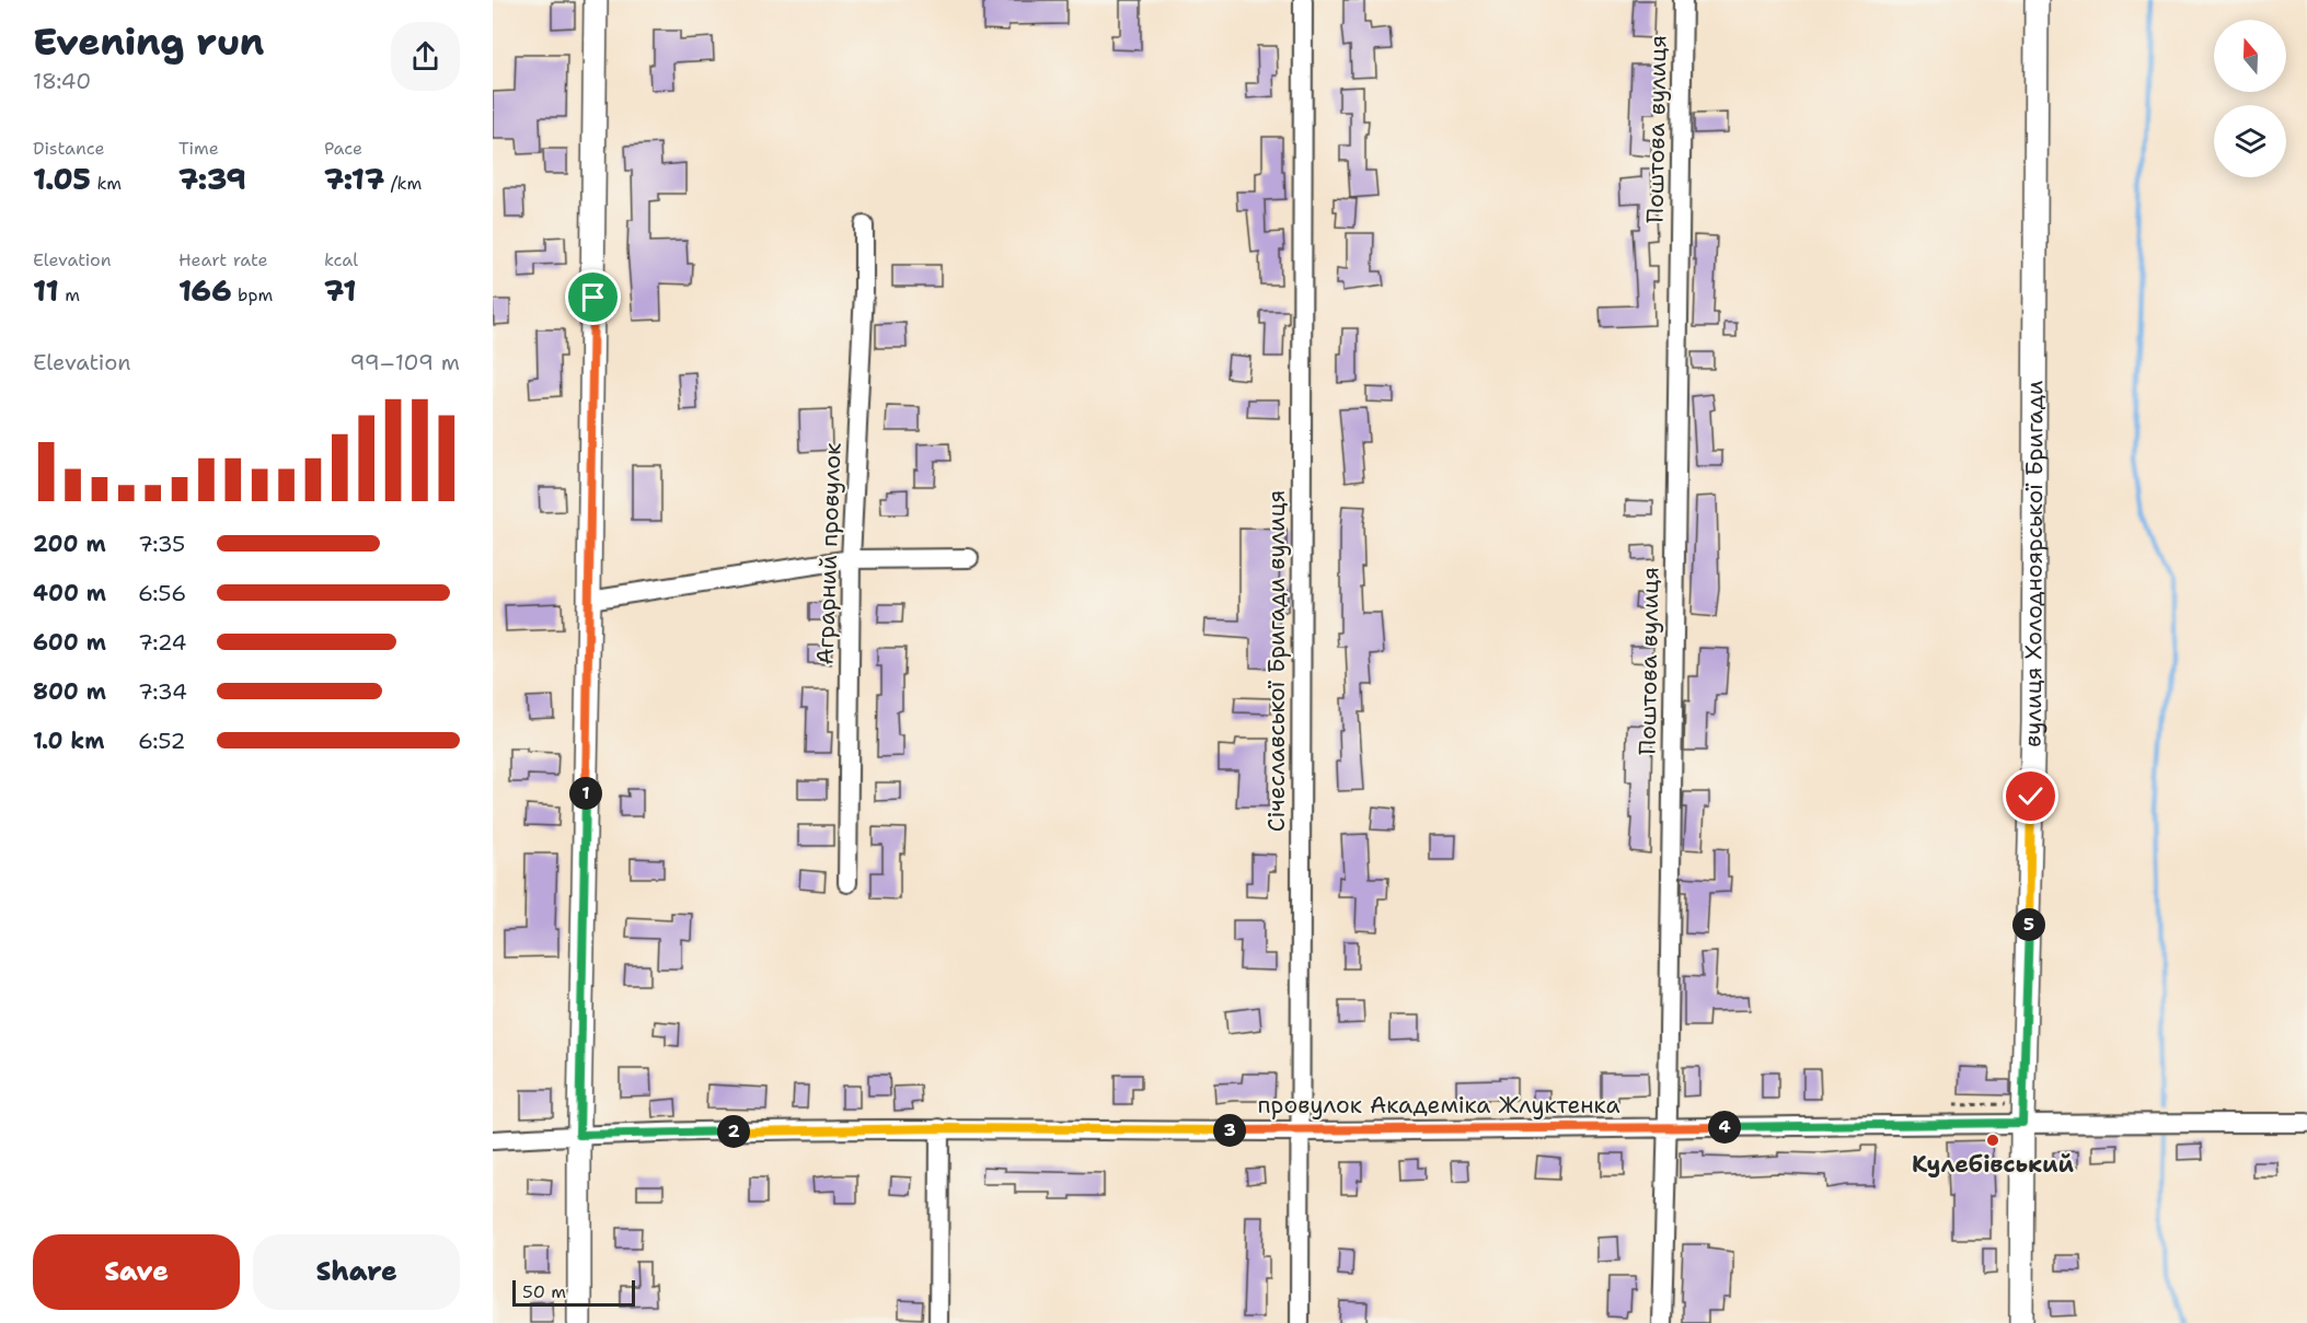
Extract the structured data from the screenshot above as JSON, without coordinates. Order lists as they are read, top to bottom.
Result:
{
  "streets": {
    "street": [
      "Поштова вулиця",
      "Аграрний провулок",
      "вулиця Холодноярської Бригади",
      "Січеславської Бригади вулиця",
      "провулок Академіка Жлуктенка"
    ]
  },
  "crossings": [
    ["Поштова вулиця", "провулок Академіка Жлуктенка"],
    ["вулиця Холодноярської Бригади", "провулок Академіка Жлуктенка"],
    ["Січеславської Бригади вулиця", "провулок Академіка Жлуктенка"]
  ],
  "places": ["Кулебівський"],
  "scale_bar": "50 m",
  "north": "top",
  "page": {
    "heading": ["Evening run", "18:40"],
    "stats": [
      ["Distance", "1.05 km"],
      ["Time", "7:39"],
      ["Pace", "7:17 /km"],
      ["Elevation", "11 m"],
      ["Heart rate", "166 bpm"],
      ["kcal", "71"]
    ],
    "chart": ["Elevation", "99–109 m"],
    "list": [
      {
        "name": "200 m",
        "note": "7:35"
      },
      {
        "name": "400 m",
        "note": "6:56"
      },
      {
        "name": "600 m",
        "note": "7:24"
      },
      {
        "name": "800 m",
        "note": "7:34"
      },
      {
        "name": "1.0 km",
        "note": "6:52"
      }
    ],
    "pins": [
      "1",
      "5",
      "4",
      "3",
      "2"
    ],
    "buttons": ["Save", "Share"],
    "scale": "50 m"
  }
}
